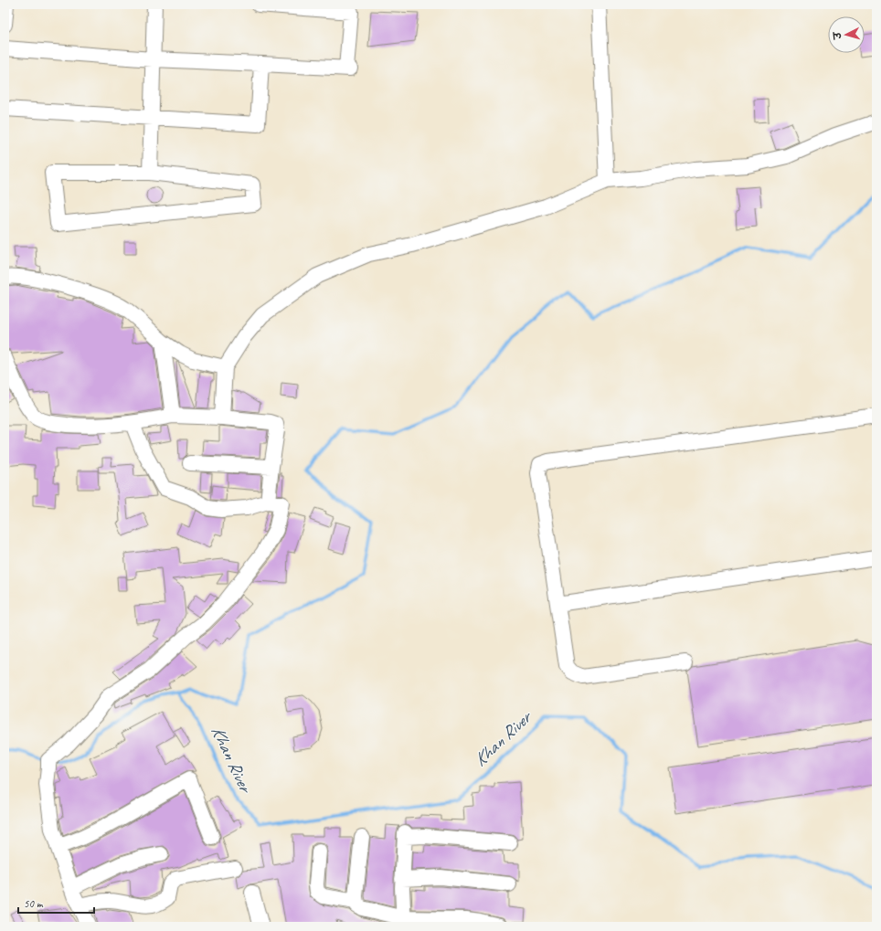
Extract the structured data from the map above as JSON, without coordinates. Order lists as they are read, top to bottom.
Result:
{
  "water": ["Khan River"],
  "scale_bar": "50 m",
  "north": "left"
}
